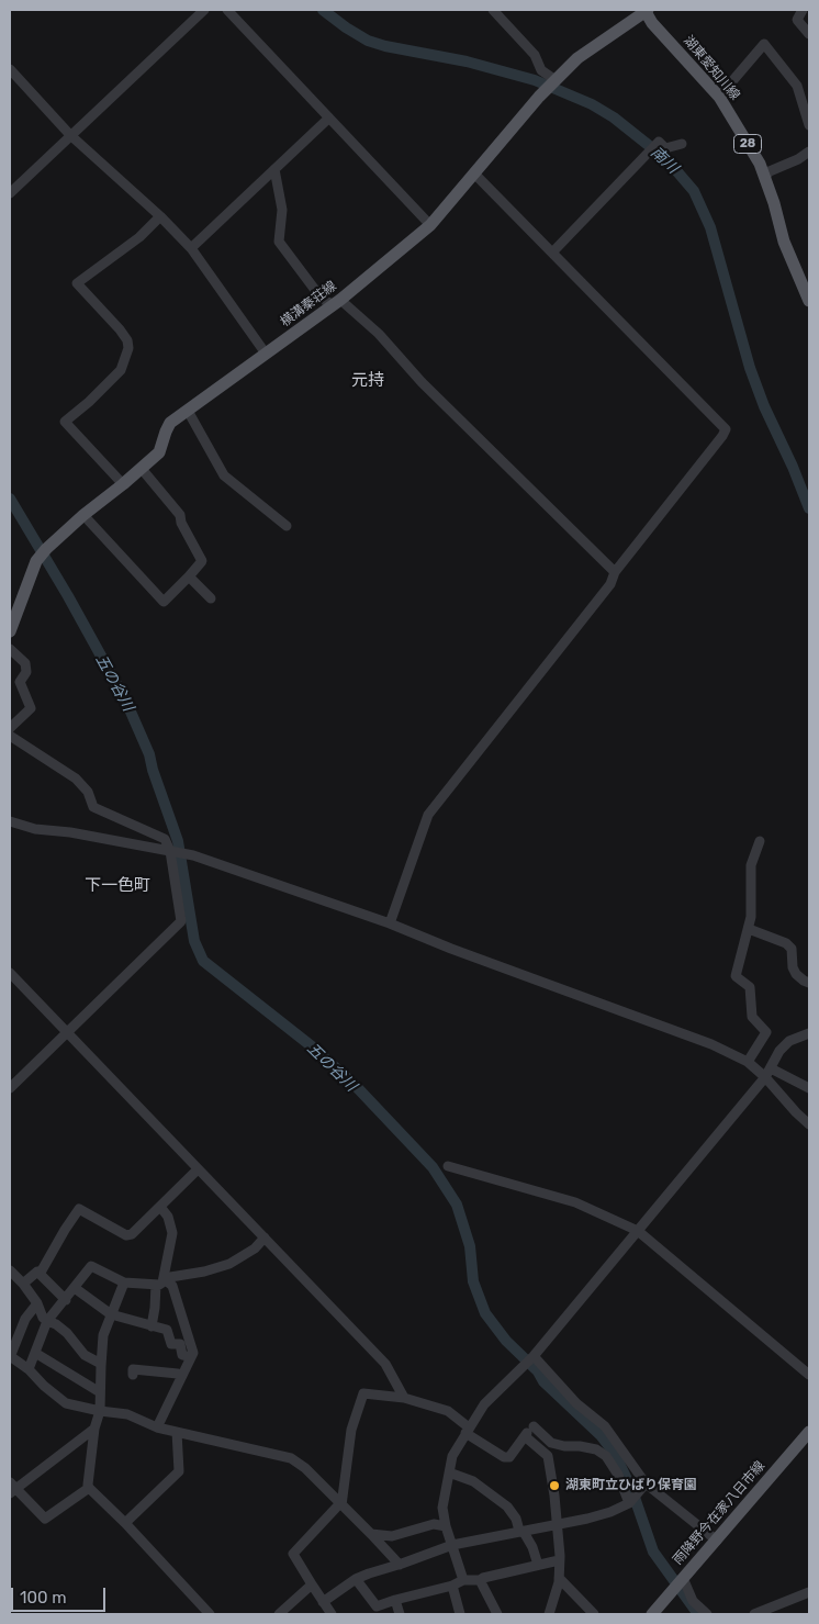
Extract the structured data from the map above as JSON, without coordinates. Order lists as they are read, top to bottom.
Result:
{
  "streets": {
    "main road": [
      "湖東愛知川線",
      "28",
      "横溝秦荘線",
      "雨降野今在家八日市線"
    ]
  },
  "crossings": [
    ["湖東愛知川線", "横溝秦荘線"]
  ],
  "districts": ["元持", "下一色町"],
  "water": ["南川", "五の谷川"],
  "places": ["湖東町立ひばり保育園"],
  "scale_bar": "100 m"
}
